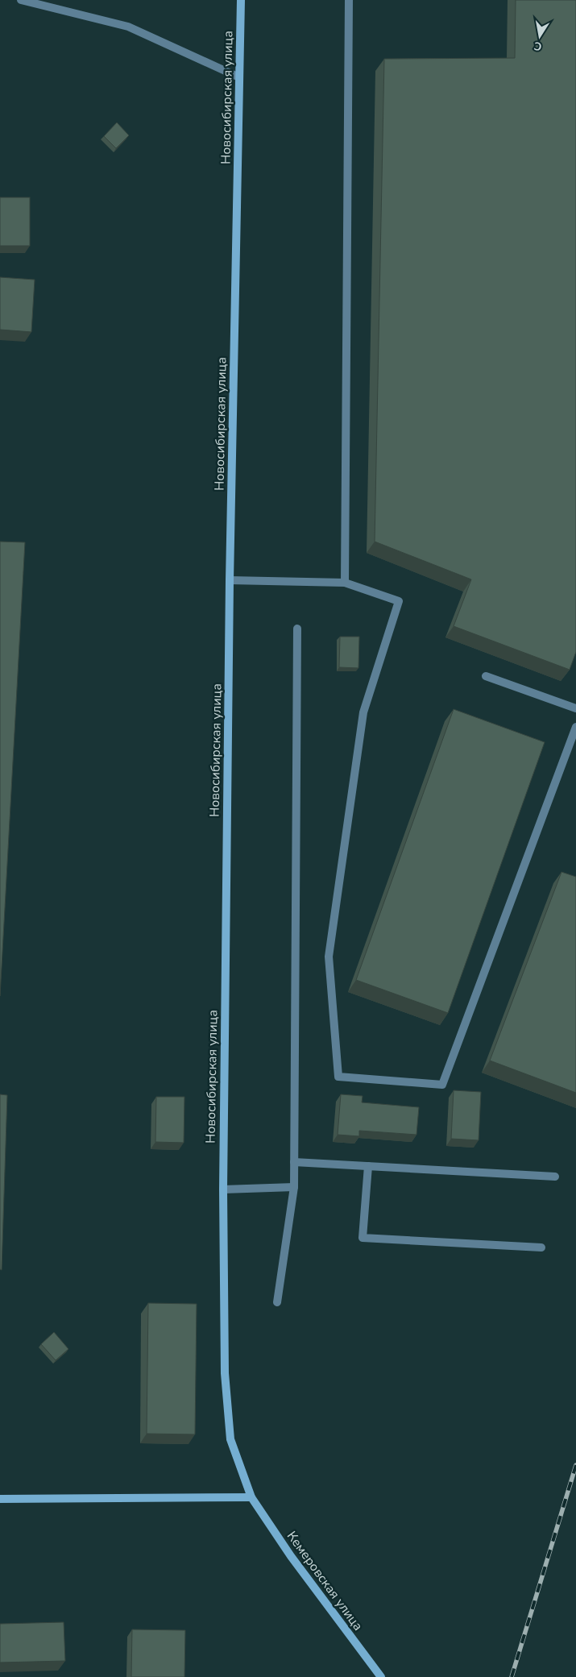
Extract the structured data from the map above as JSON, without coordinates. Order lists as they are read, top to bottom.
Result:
{
  "streets": {
    "main road": ["Новосибирская улица", "Кемеровская улица"]
  },
  "crossings": [
    ["Новосибирская улица", "Кемеровская улица"]
  ],
  "north": "bottom"
}
